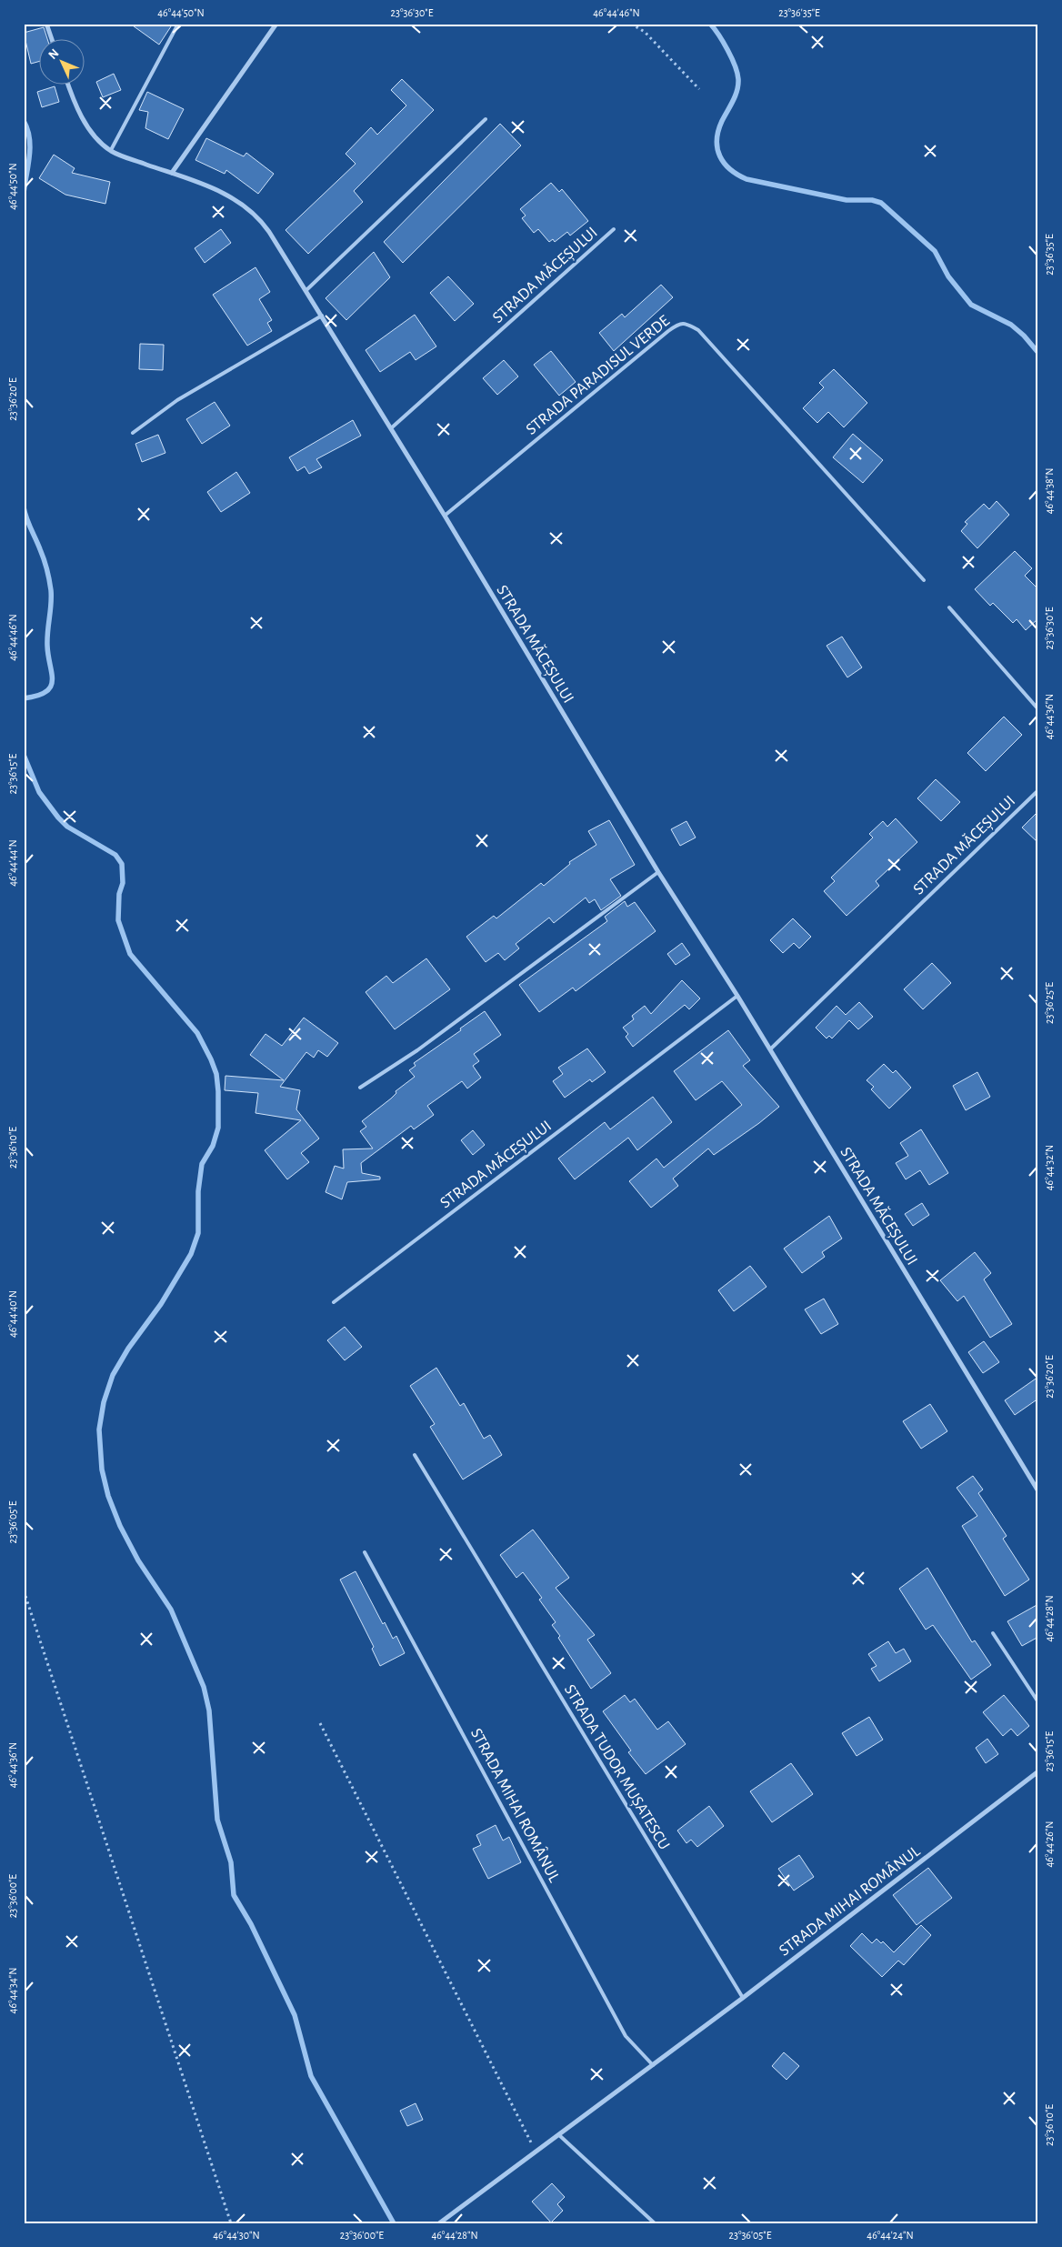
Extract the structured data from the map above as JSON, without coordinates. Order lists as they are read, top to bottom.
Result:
{
  "streets": {
    "street": ["STRADA MĂCEȘULUI", "STRADA MIHAI ROMÂNUL"],
    "lane": ["STRADA PARADISUL VERDE", "STRADA TUDOR MUȘATESCU"]
  },
  "crossings": [
    ["STRADA MĂCEȘULUI", "STRADA PARADISUL VERDE"],
    ["STRADA TUDOR MUȘATESCU", "STRADA MIHAI ROMÂNUL"]
  ],
  "north": "top left",
  "coordinates": [
    "46°44'50\"N",
    "23°36'30\"E",
    "46°44'46\"N",
    "23°36'35\"E",
    "23°36'20\"E",
    "46°44'38\"N",
    "46°44'36\"N",
    "23°36'15\"E",
    "46°44'44\"N",
    "23°36'25\"E",
    "23°36'10\"E",
    "46°44'32\"N",
    "46°44'40\"N",
    "23°36'05\"E",
    "46°44'28\"N",
    "46°44'26\"N",
    "23°36'00\"E",
    "46°44'34\"N",
    "46°44'30\"N",
    "46°44'24\"N"
  ]
}
